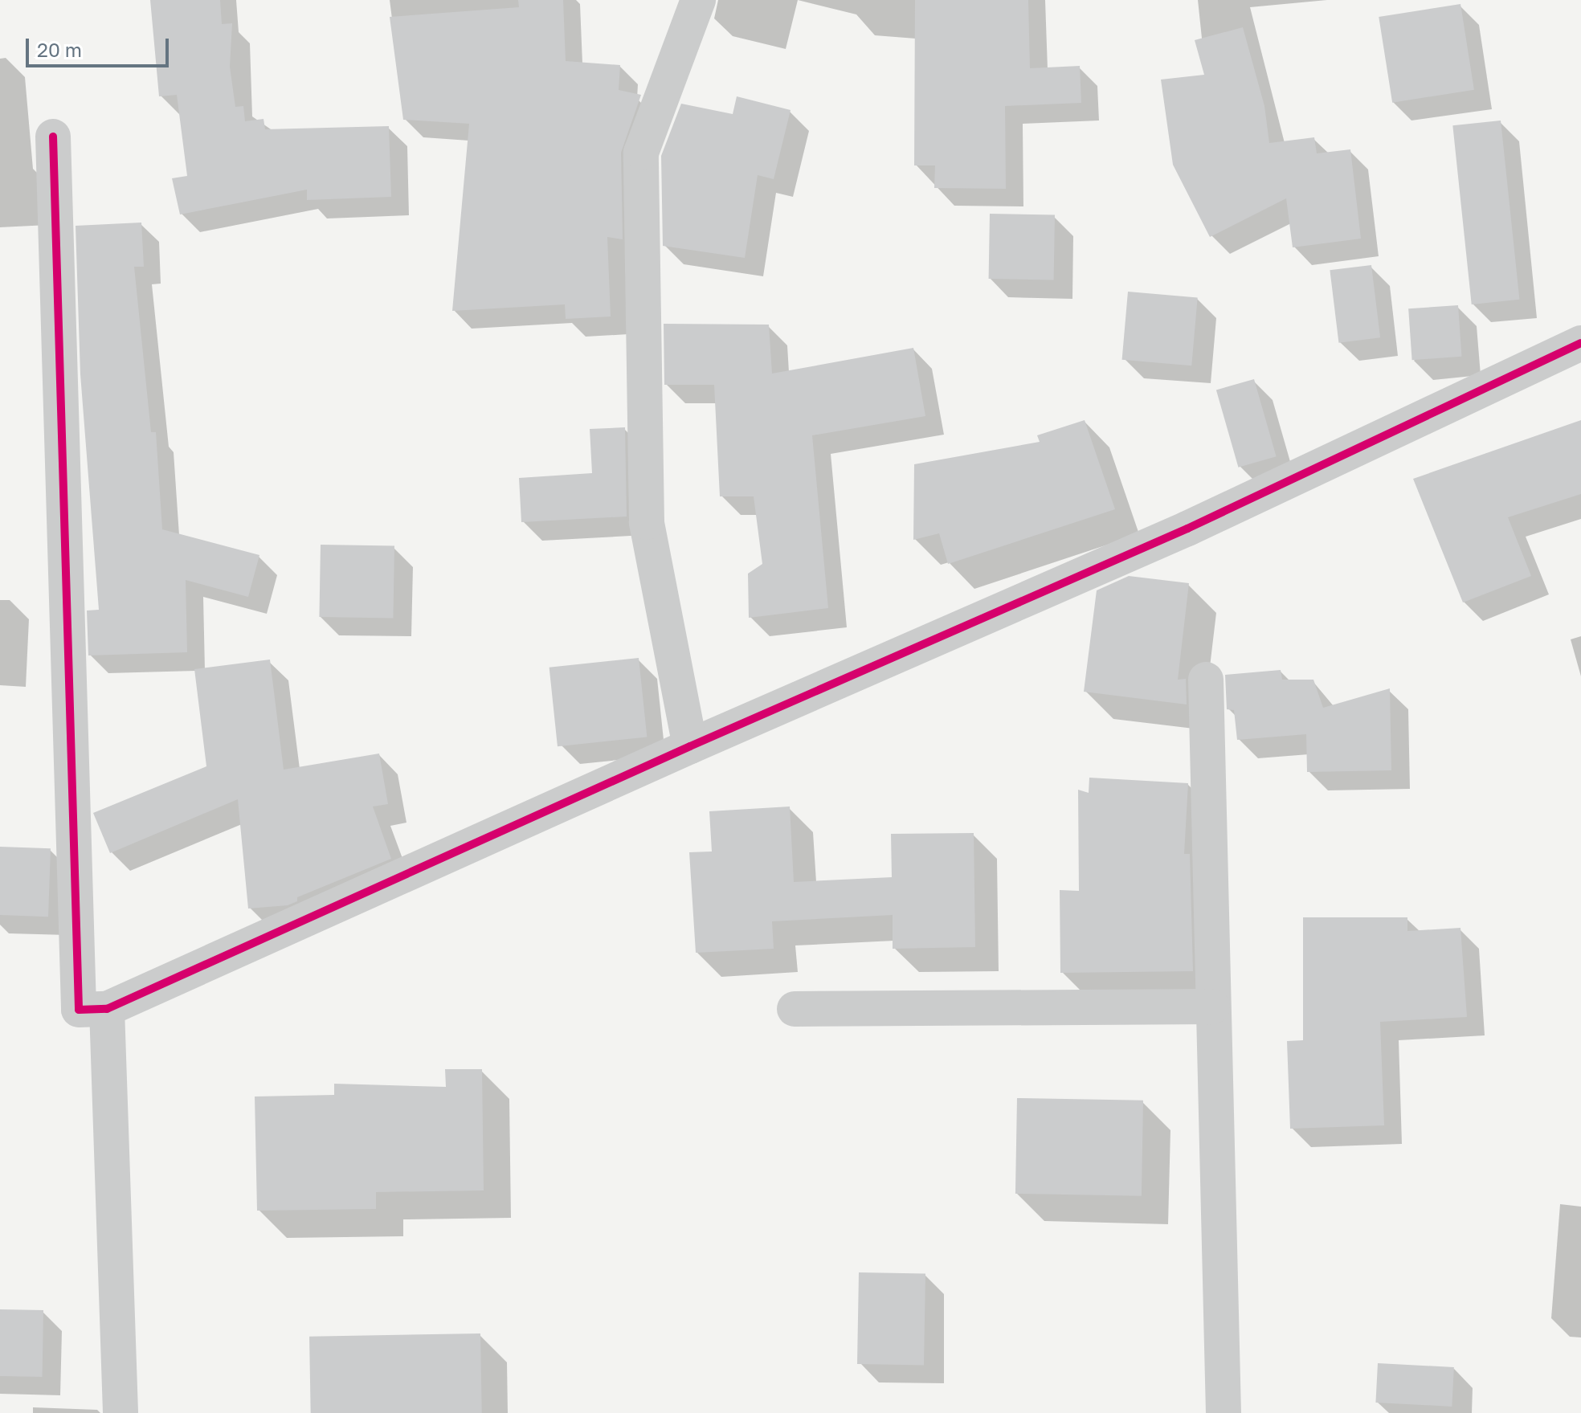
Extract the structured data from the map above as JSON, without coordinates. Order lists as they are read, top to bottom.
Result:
{
  "scale_bar": "20 m"
}
